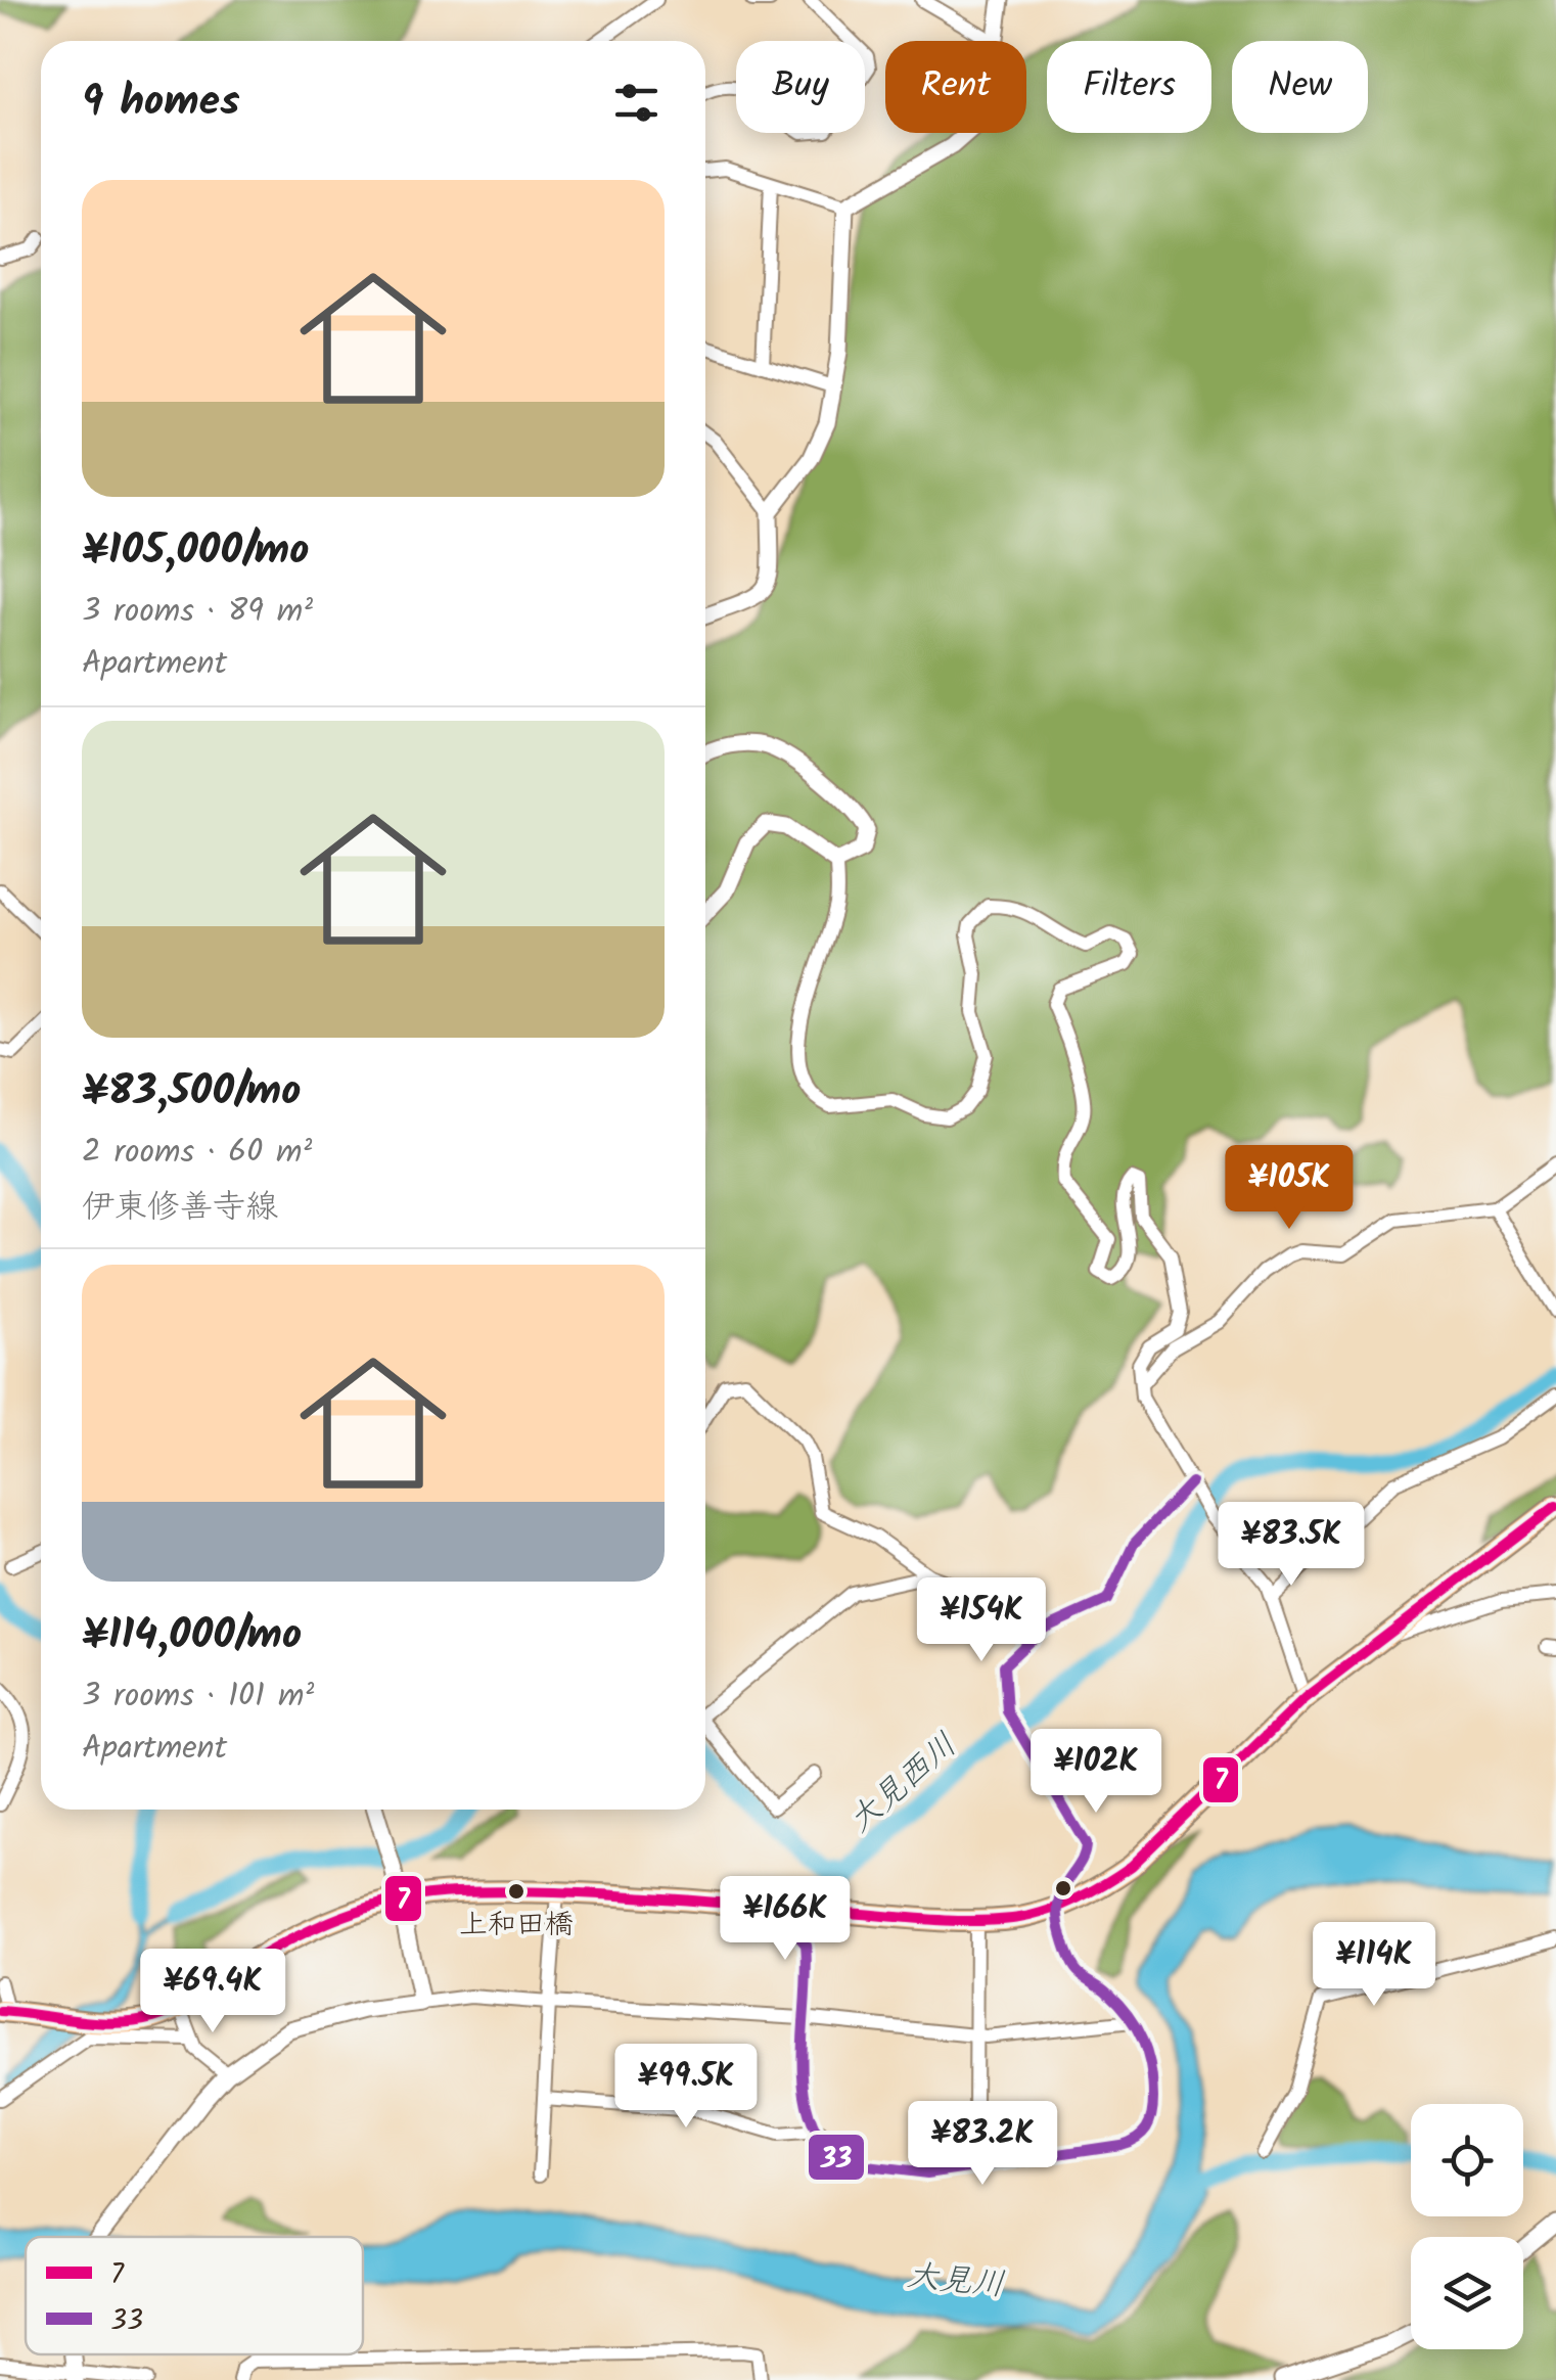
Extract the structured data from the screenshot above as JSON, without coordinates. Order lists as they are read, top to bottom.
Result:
{
  "water": ["大見西川", "大見川"],
  "places": ["上和田橋"],
  "lines": ["transit line 33", "transit line 7"],
  "legend": ["7", "33"],
  "page": {
    "chip": [
      "Buy",
      "Rent",
      "Filters",
      "New"
    ],
    "heading": "9 homes",
    "list": [
      {
        "name": "¥105,000/mo",
        "note": "3 rooms · 89 m² · Apartment"
      },
      {
        "name": "¥83,500/mo",
        "note": "2 rooms · 60 m² · 伊東修善寺線"
      },
      {
        "name": "¥114,000/mo",
        "note": "3 rooms · 101 m² · Apartment"
      }
    ],
    "price": [
      "¥105K",
      "¥83.5K",
      "¥154K",
      "¥102K",
      "¥166K",
      "¥114K",
      "¥69.4K",
      "¥99.5K",
      "¥83.2K"
    ]
  }
}
